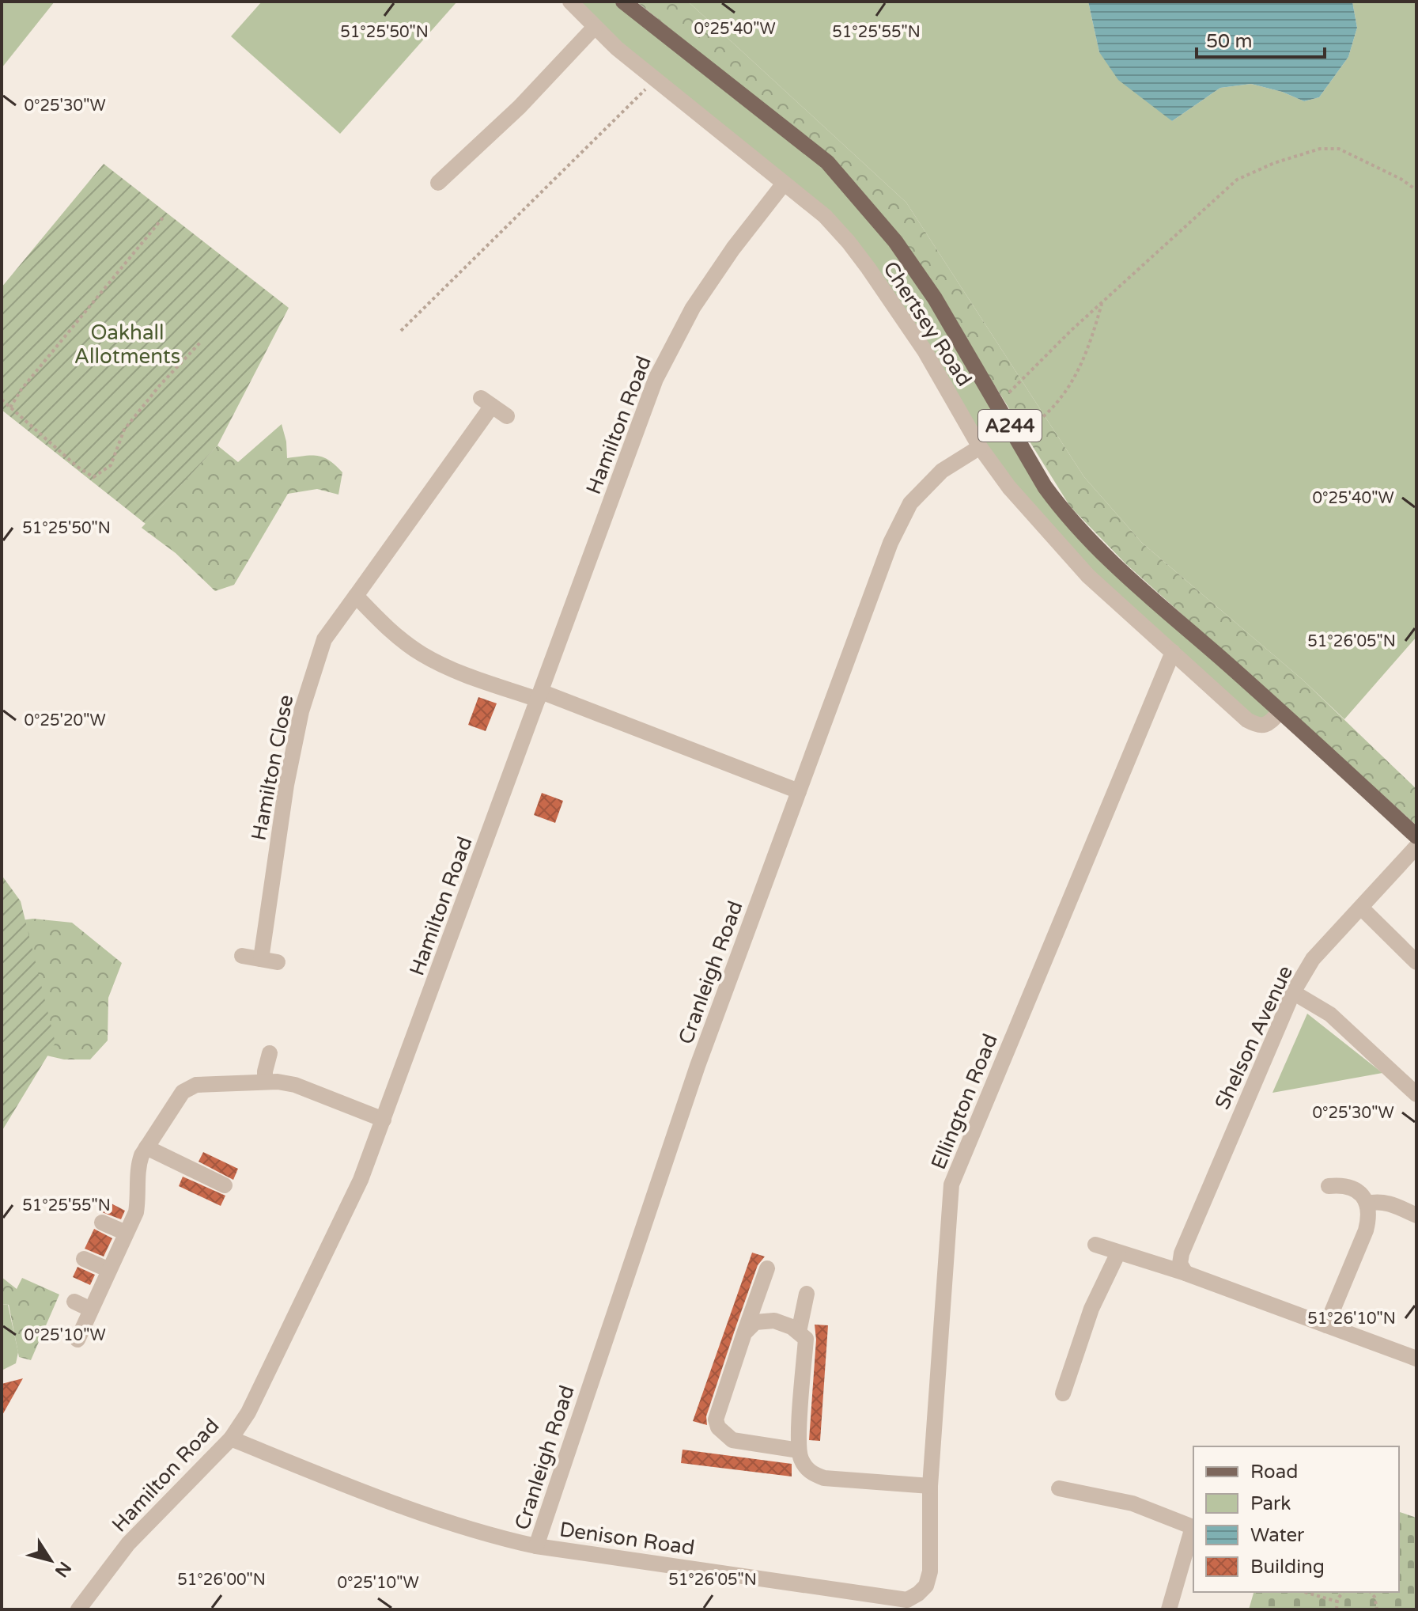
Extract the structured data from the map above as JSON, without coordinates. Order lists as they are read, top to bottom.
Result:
{
  "streets": {
    "main road": ["Chertsey Road", "A244"],
    "street": [
      "Hamilton Road",
      "Hamilton Close",
      "Cranleigh Road",
      "Shelson Avenue",
      "Ellington Road",
      "Denison Road"
    ]
  },
  "crossings": [
    ["Chertsey Road", "Hamilton Road"],
    ["Chertsey Road", "Cranleigh Road"],
    ["Chertsey Road", "Ellington Road"],
    ["Hamilton Road", "Denison Road"],
    ["Cranleigh Road", "Denison Road"],
    ["Ellington Road", "Denison Road"]
  ],
  "parks": ["Oakhall Allotments"],
  "legend": [
    "Road",
    "Park",
    "Water",
    "Building"
  ],
  "scale_bar": "50 m",
  "north": "bottom right",
  "coordinates": [
    "0°25'40\"W",
    "51°25'50\"N",
    "51°25'55\"N",
    "0°25'30\"W",
    "51°26'05\"N",
    "0°25'20\"W",
    "51°26'10\"N",
    "0°25'10\"W",
    "51°26'00\"N"
  ]
}
